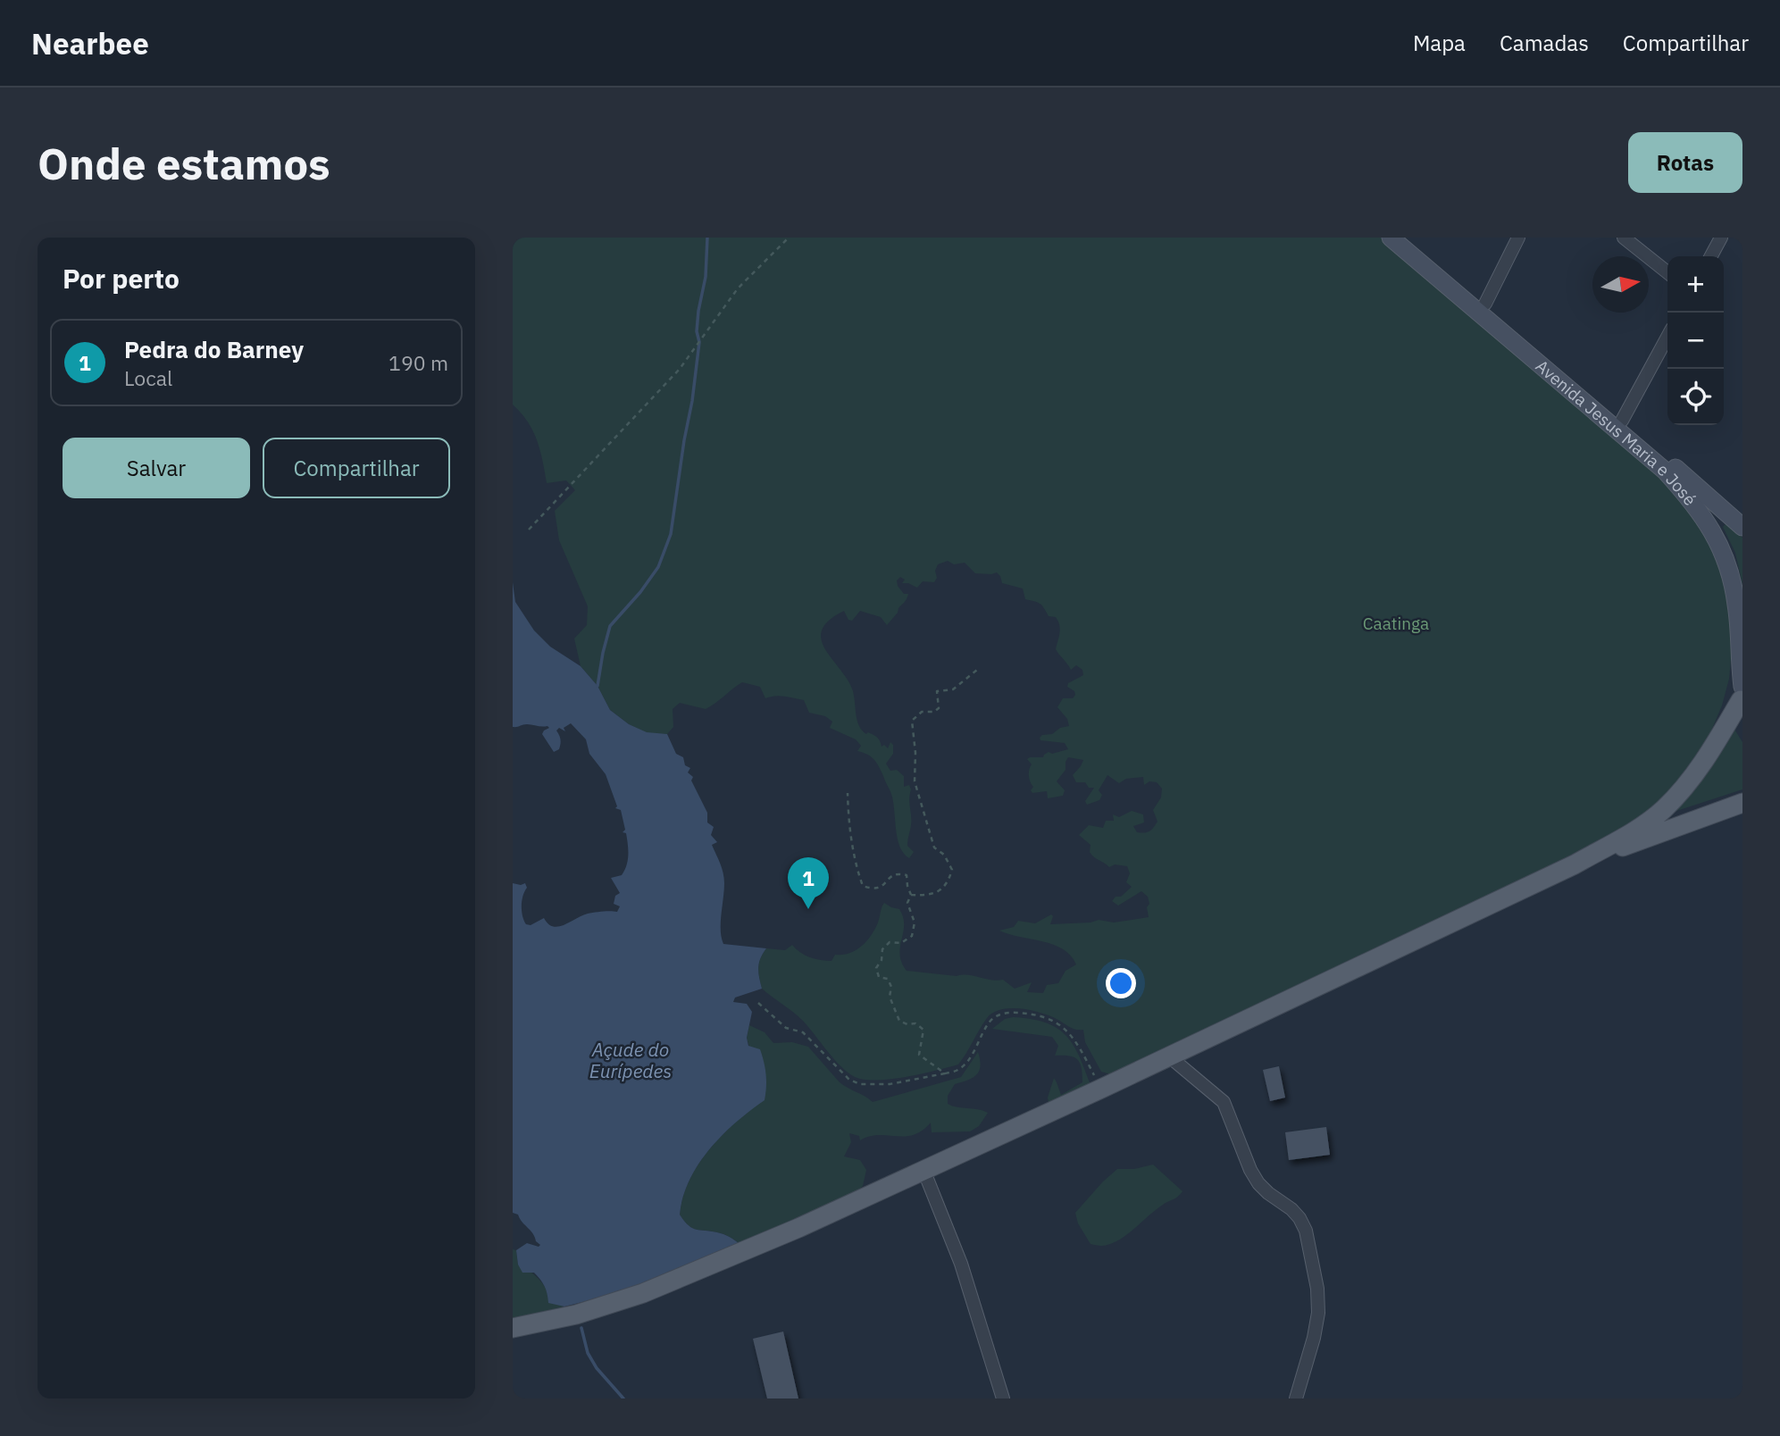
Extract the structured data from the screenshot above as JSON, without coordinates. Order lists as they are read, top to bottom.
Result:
{
  "streets": {
    "main road": ["Avenida Jesus Maria e José"]
  },
  "water": ["Açude do Eurípedes"],
  "parks": ["Caatinga"],
  "north": "right",
  "page": {
    "header": "Nearbee",
    "nav": ["Mapa", "Camadas", "Compartilhar"],
    "buttons": [
      "Rotas",
      ["Salvar", "Compartilhar"]
    ],
    "title": "Onde estamos",
    "heading": "Por perto",
    "map_buttons": ["+", "−"],
    "list": [
      {
        "mark": "1",
        "name": "Pedra do Barney",
        "note": "Local",
        "value": "190 m"
      }
    ],
    "pins": "1"
  }
}
